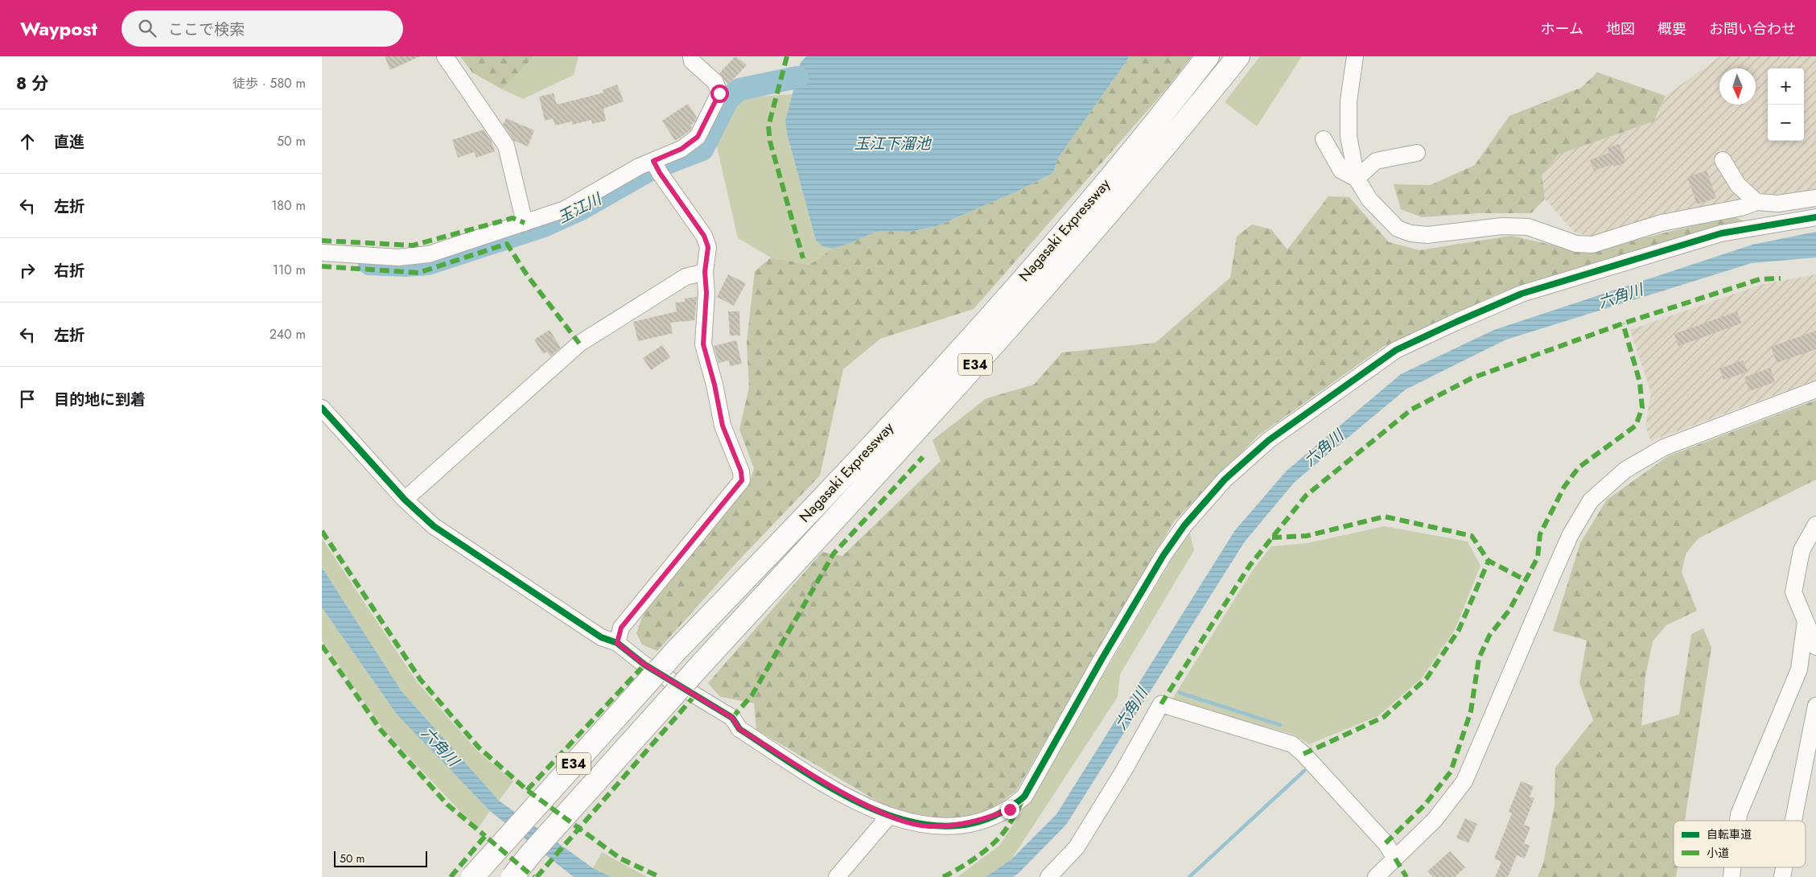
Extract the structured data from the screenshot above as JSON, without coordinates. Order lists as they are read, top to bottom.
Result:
{
  "streets": {
    "highway": ["Nagasaki Expressway", "E34"]
  },
  "water": ["玉江下溜池", "玉江川", "六角川"],
  "legend": ["自転車道", "小道"],
  "scale_bar": "50 m",
  "north": "bottom",
  "page": {
    "header": "Waypost",
    "search": "ここで検索",
    "nav": [
      "ホーム",
      "地図",
      "概要",
      "お問い合わせ"
    ],
    "heading": ["8 分", "徒歩 · 580 m"],
    "map_buttons": ["+", "−"],
    "list": [
      ["直進", "50 m"],
      ["左折", "180 m"],
      ["右折", "110 m"],
      ["左折", "240 m"],
      "目的地に到着"
    ],
    "scale": "50 m"
  }
}
